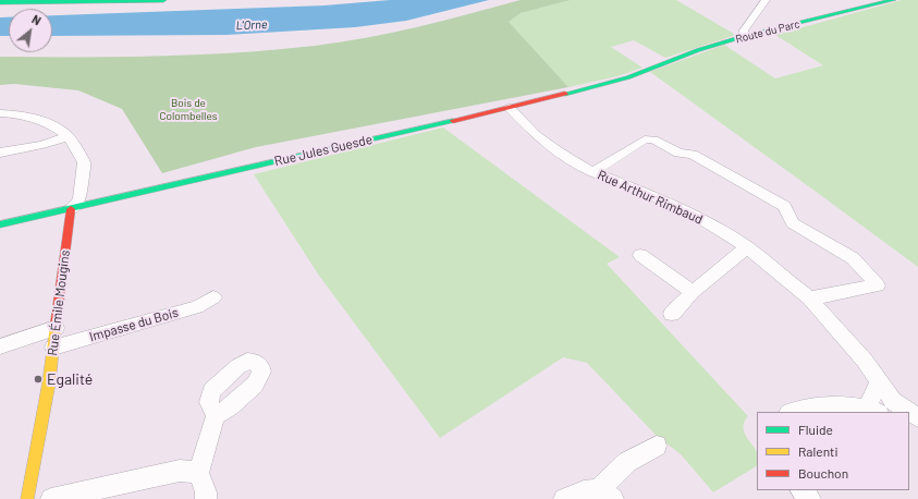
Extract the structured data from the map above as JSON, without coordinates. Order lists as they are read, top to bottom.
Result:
{
  "streets": {
    "street": [
      "Route du Parc",
      "Rue Jules Guesde",
      "Rue Arthur Rimbaud",
      "Rue Émile Mougins",
      "Impasse du Bois"
    ]
  },
  "crossings": [
    ["Route du Parc", "Rue Jules Guesde"],
    ["Rue Jules Guesde", "Rue Arthur Rimbaud"],
    ["Rue Jules Guesde", "Rue Émile Mougins"],
    ["Rue Émile Mougins", "Impasse du Bois"]
  ],
  "water": ["L'Orne"],
  "parks": ["Bois de Colombelles"],
  "places": ["Egalité"],
  "legend": ["Fluide", "Ralenti", "Bouchon"],
  "north": "top right"
}
